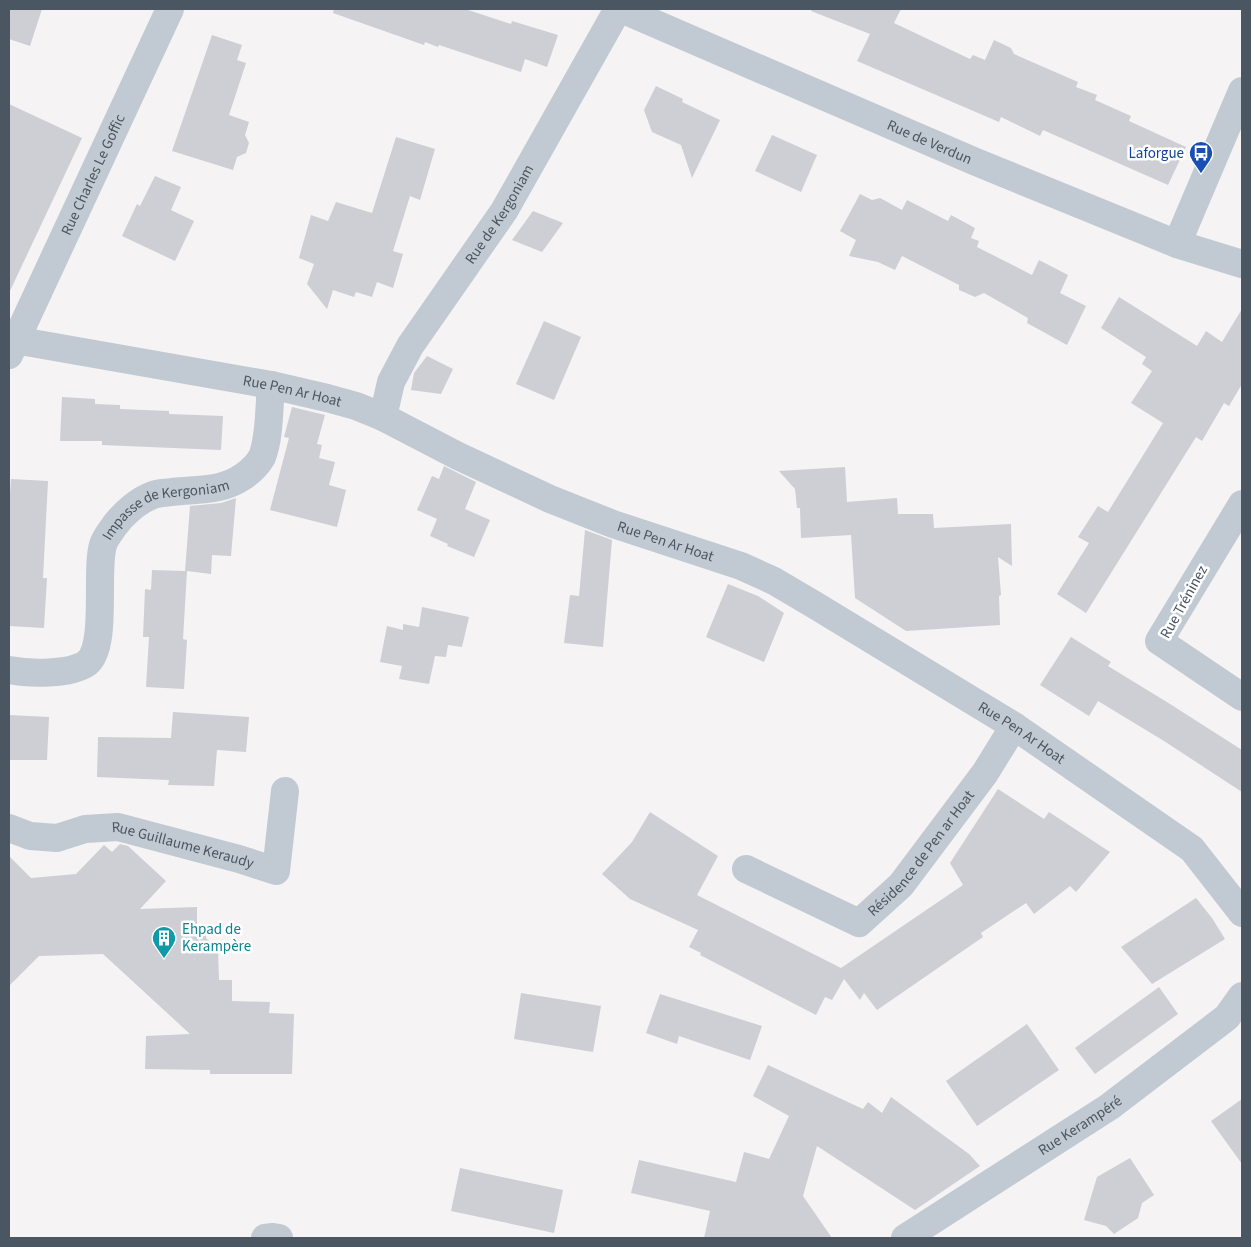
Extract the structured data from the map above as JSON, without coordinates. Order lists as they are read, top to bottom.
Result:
{
  "streets": {
    "street": [
      "Rue de Verdun",
      "Rue Charles Le Goffic",
      "Rue de Kergoniam",
      "Rue Pen Ar Hoat",
      "Impasse de Kergoniam",
      "Rue Tréninez",
      "Rue Guillaume Keraudy",
      "Résidence de Pen ar Hoat",
      "Rue Kerampéré"
    ]
  },
  "crossings": [
    ["Rue de Verdun", "Rue de Kergoniam"],
    ["Rue Charles Le Goffic", "Rue Pen Ar Hoat"],
    ["Rue de Kergoniam", "Rue Pen Ar Hoat"],
    ["Rue Pen Ar Hoat", "Impasse de Kergoniam"],
    ["Rue Pen Ar Hoat", "Résidence de Pen ar Hoat"]
  ],
  "places": {
    "bus stop": ["Laforgue"],
    "building": ["Ehpad de Kerampère"]
  }
}
